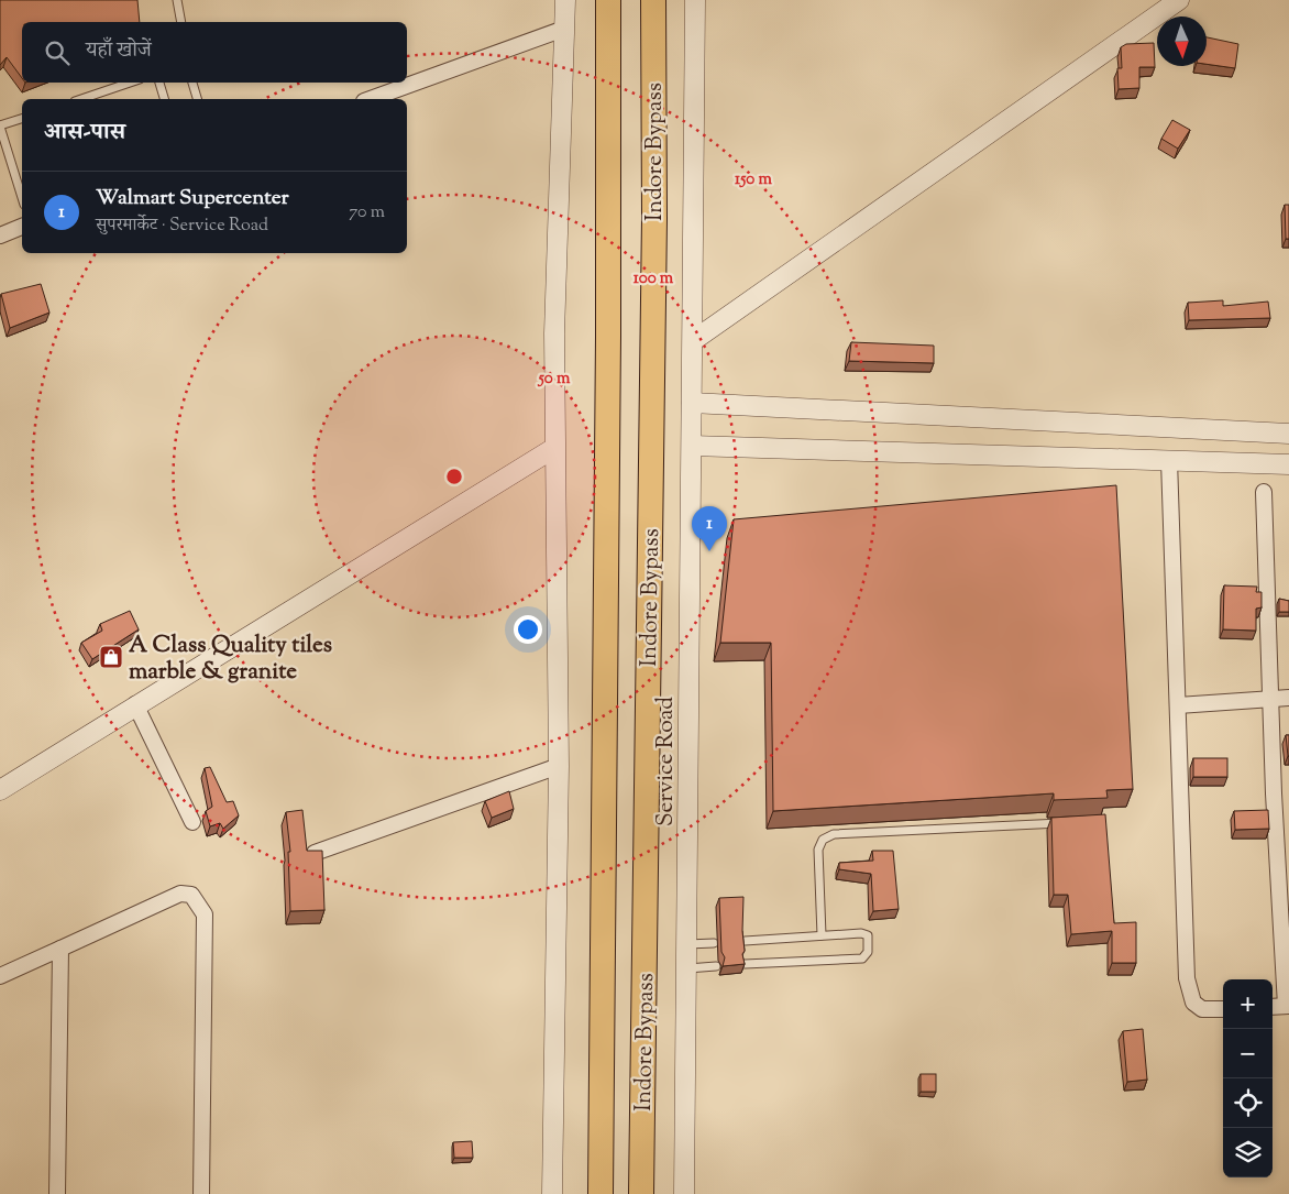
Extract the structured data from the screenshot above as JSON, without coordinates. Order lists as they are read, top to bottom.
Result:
{
  "streets": {
    "highway": ["Indore Bypass"],
    "street": ["Service Road"]
  },
  "places": {
    "shop": ["A Class Quality tiles marble & granite"]
  },
  "north": "bottom",
  "page": {
    "search": "यहाँ खोजें",
    "heading": "आस-पास",
    "list": [
      {
        "mark": "1",
        "name": "Walmart Supercenter",
        "note": "सुपरमार्केट · Service Road",
        "value": "70 m"
      }
    ],
    "pins": "1",
    "map_buttons": ["+", "−"]
  },
  "rings": ["150 m", "100 m", "50 m"]
}
